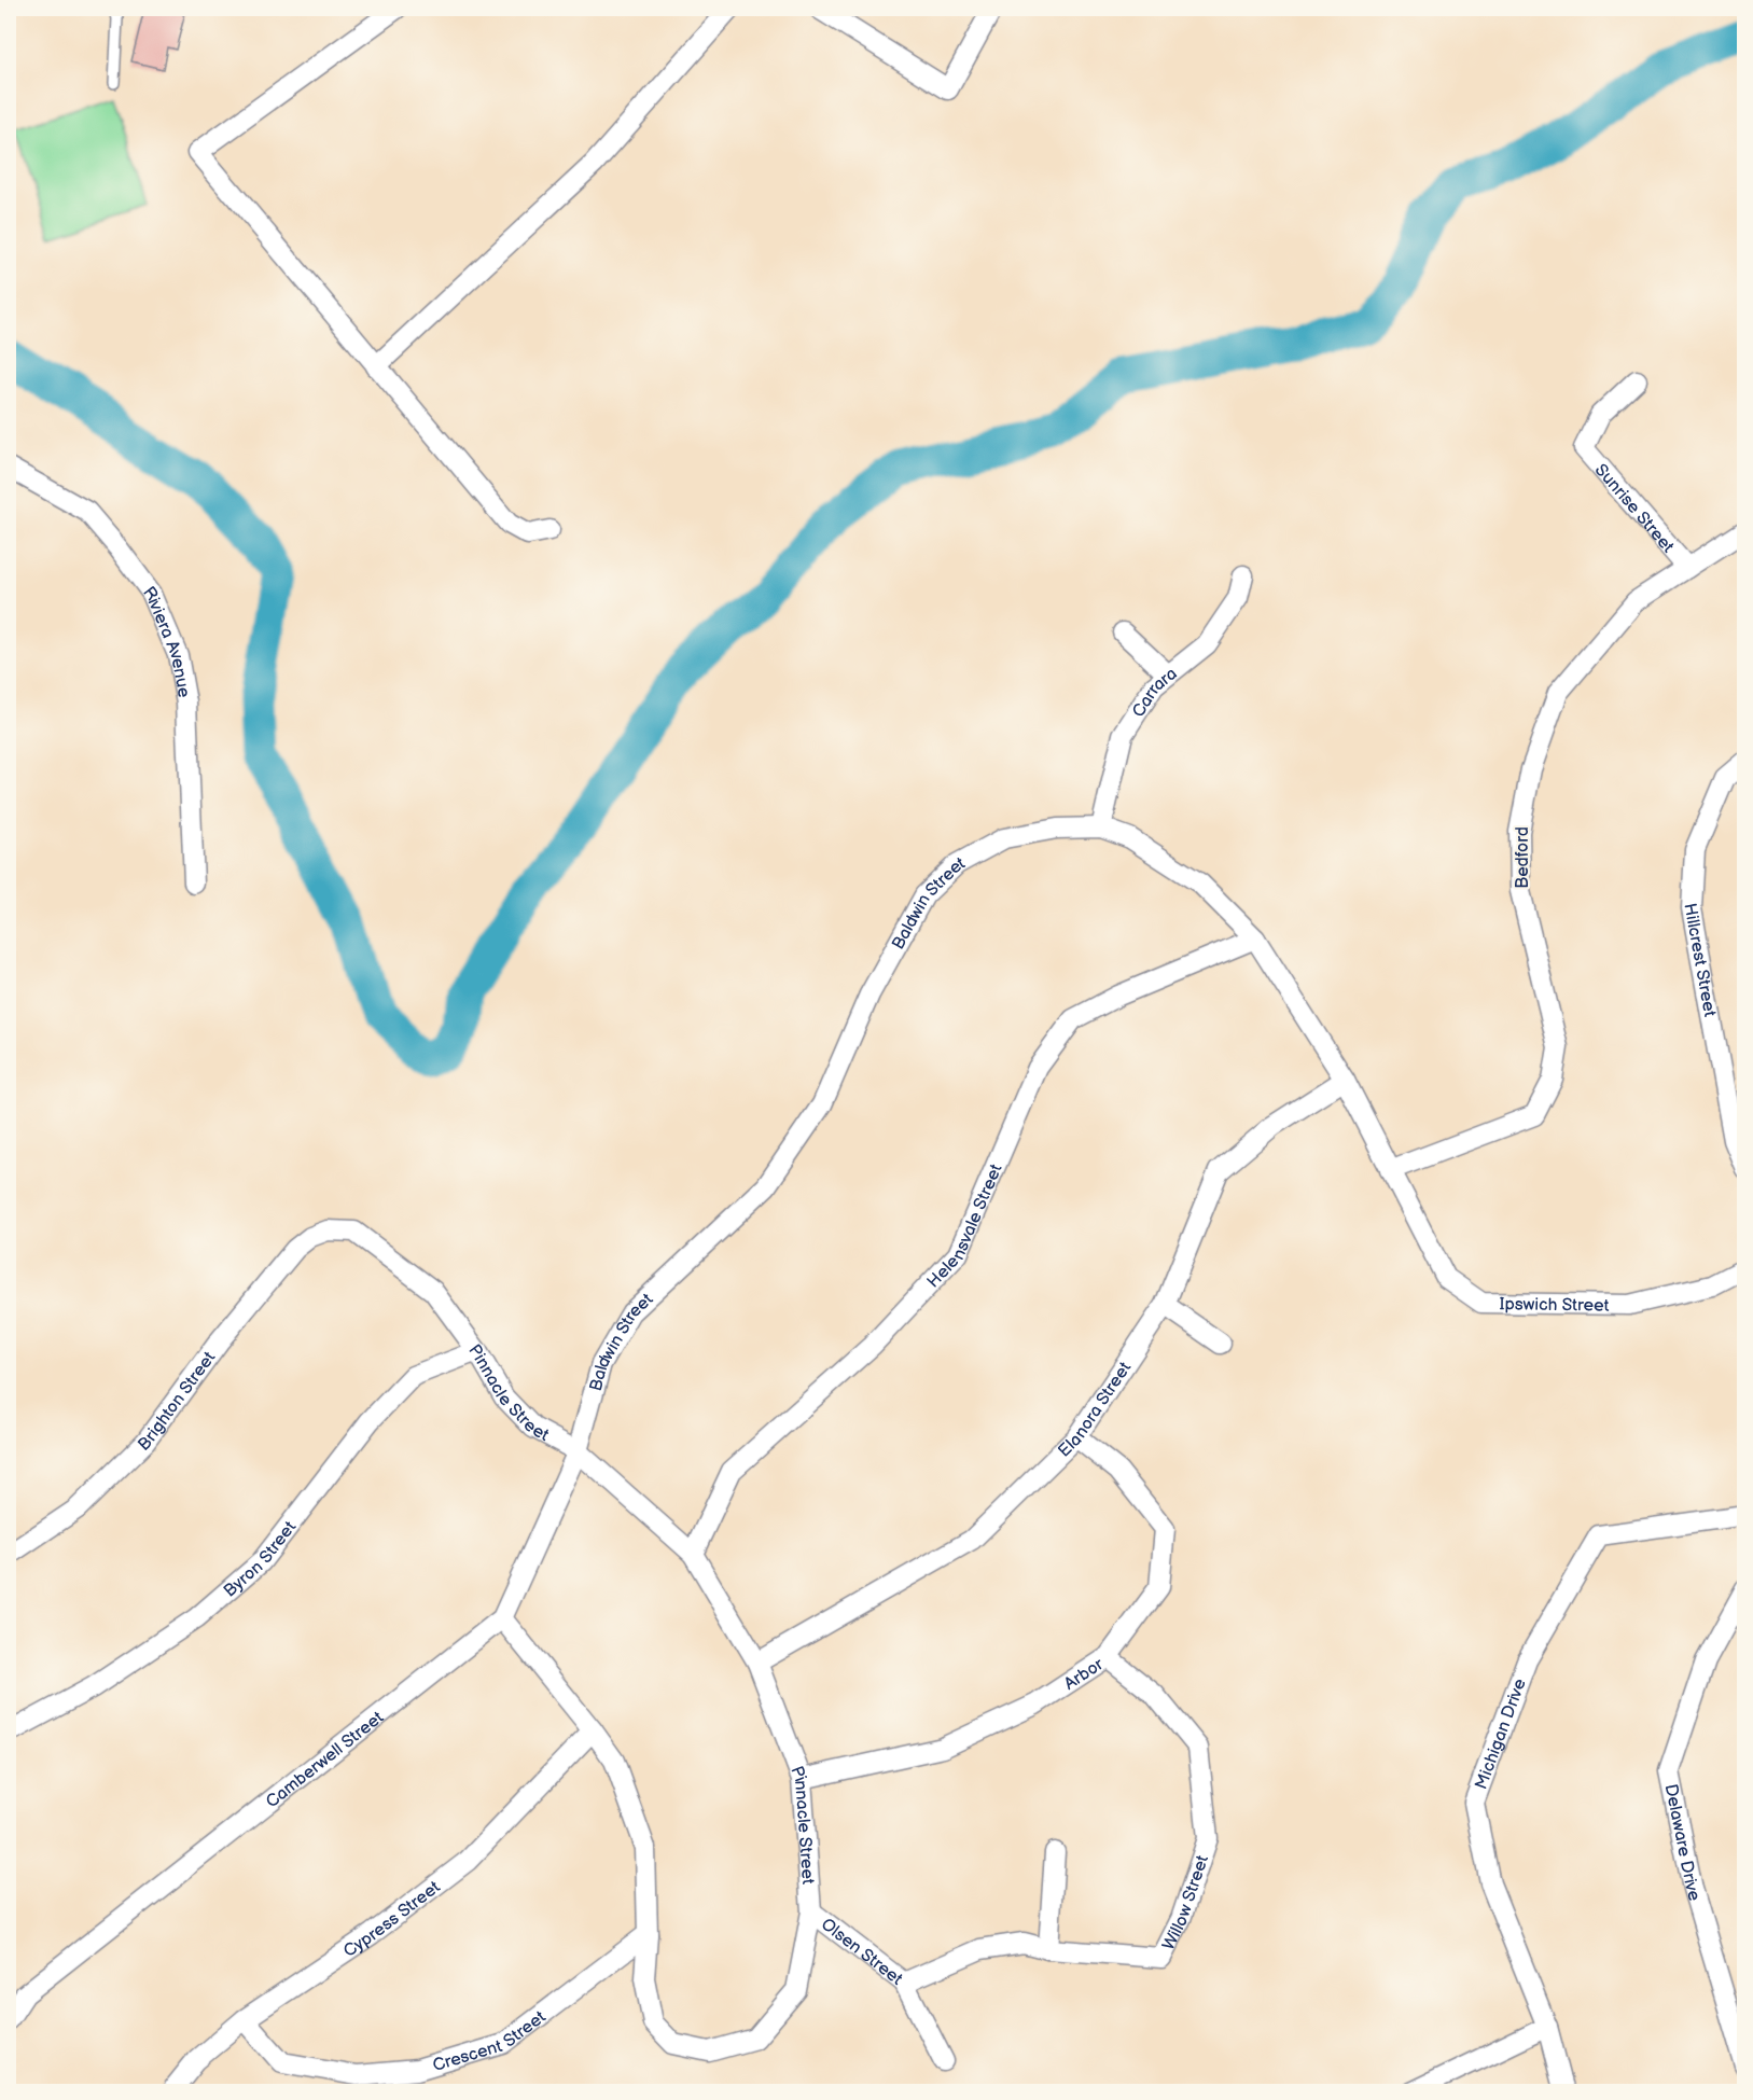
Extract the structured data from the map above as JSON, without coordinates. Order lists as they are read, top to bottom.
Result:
{
  "streets": {
    "street": [
      "Sunrise Street",
      "Riviera Avenue",
      "Carrara",
      "Bedford",
      "Baldwin Street",
      "Hillcrest Street",
      "Helensvale Street",
      "Ipswich Street",
      "Pinnacle Street",
      "Brighton Street",
      "Elanora Street",
      "Byron Street",
      "Arbor",
      "Michigan Drive",
      "Camberwell Street",
      "Delaware Drive",
      "Willow Street",
      "Cypress Street",
      "Olsen Street",
      "Crescent Street"
    ]
  },
  "crossings": [
    ["Sunrise Street", "Bedford"],
    ["Carrara", "Baldwin Street"],
    ["Bedford", "Baldwin Street"],
    ["Bedford", "Ipswich Street"],
    ["Baldwin Street", "Helensvale Street"],
    ["Baldwin Street", "Ipswich Street"],
    ["Baldwin Street", "Pinnacle Street"],
    ["Baldwin Street", "Elanora Street"],
    ["Baldwin Street", "Camberwell Street"],
    ["Helensvale Street", "Pinnacle Street"],
    ["Pinnacle Street", "Brighton Street"],
    ["Pinnacle Street", "Elanora Street"],
    ["Pinnacle Street", "Byron Street"],
    ["Pinnacle Street", "Arbor"],
    ["Pinnacle Street", "Camberwell Street"],
    ["Pinnacle Street", "Cypress Street"],
    ["Pinnacle Street", "Olsen Street"],
    ["Pinnacle Street", "Crescent Street"],
    ["Elanora Street", "Arbor"],
    ["Arbor", "Willow Street"],
    ["Willow Street", "Olsen Street"],
    ["Cypress Street", "Crescent Street"]
  ]
}
